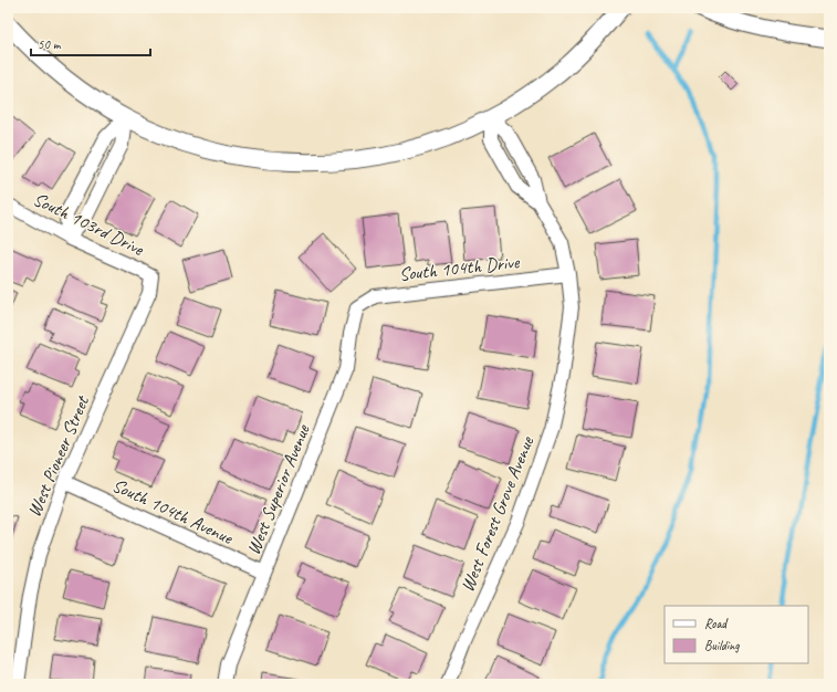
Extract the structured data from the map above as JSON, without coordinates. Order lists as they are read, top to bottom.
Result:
{
  "streets": {
    "street": [
      "South 103rd Drive",
      "South 104th Drive",
      "West Pioneer Street",
      "West Superior Avenue",
      "South 104th Avenue",
      "West Forest Grove Avenue"
    ]
  },
  "crossings": [
    ["South 103rd Drive", "West Pioneer Street"],
    ["South 104th Drive", "West Superior Avenue"],
    ["South 104th Drive", "West Forest Grove Avenue"],
    ["West Pioneer Street", "South 104th Avenue"],
    ["West Superior Avenue", "South 104th Avenue"]
  ],
  "legend": ["Road", "Building"],
  "scale_bar": "50 m"
}
